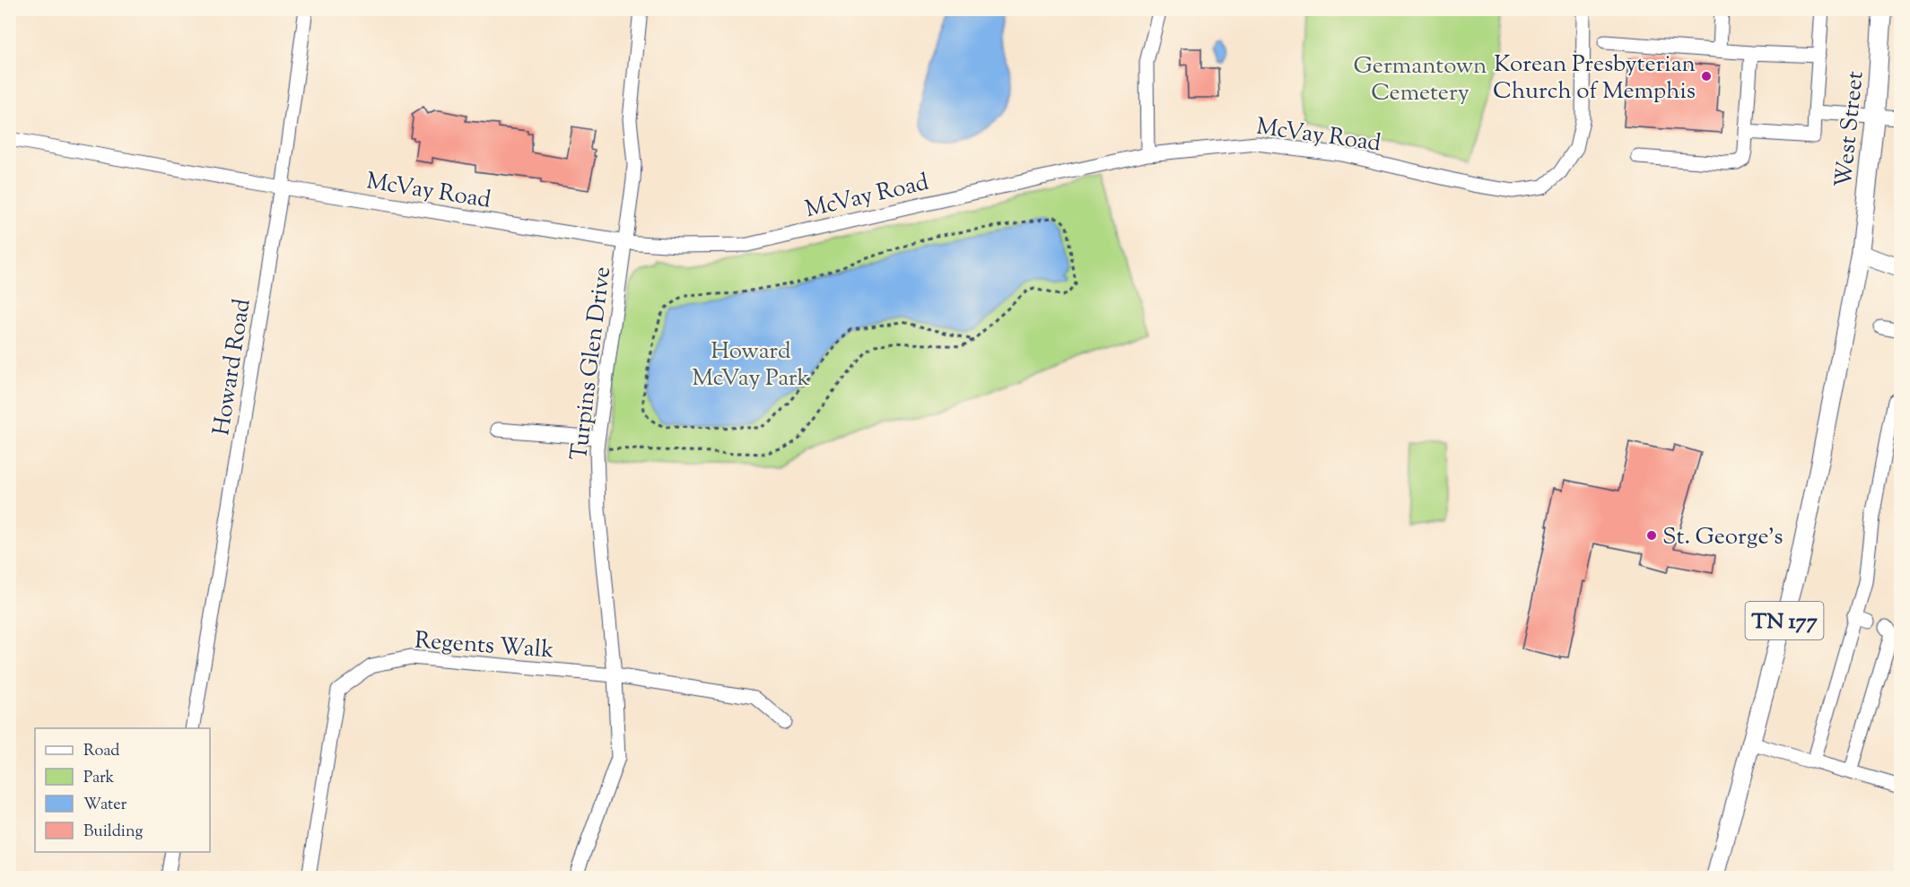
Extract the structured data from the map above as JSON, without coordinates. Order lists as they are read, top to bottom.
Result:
{
  "streets": {
    "main road": ["West Street", "TN 177"],
    "street": [
      "McVay Road",
      "Turpins Glen Drive",
      "Howard Road",
      "Regents Walk"
    ]
  },
  "crossings": [
    ["West Street", "TN 177"],
    ["McVay Road", "Turpins Glen Drive"],
    ["McVay Road", "Howard Road"],
    ["Turpins Glen Drive", "Regents Walk"]
  ],
  "parks": ["Germantown Cemetery", "Howard McVay Park"],
  "places": ["Korean Presbyterian Church of Memphis", "St. George's"],
  "legend": [
    "Road",
    "Park",
    "Water",
    "Building"
  ]
}
